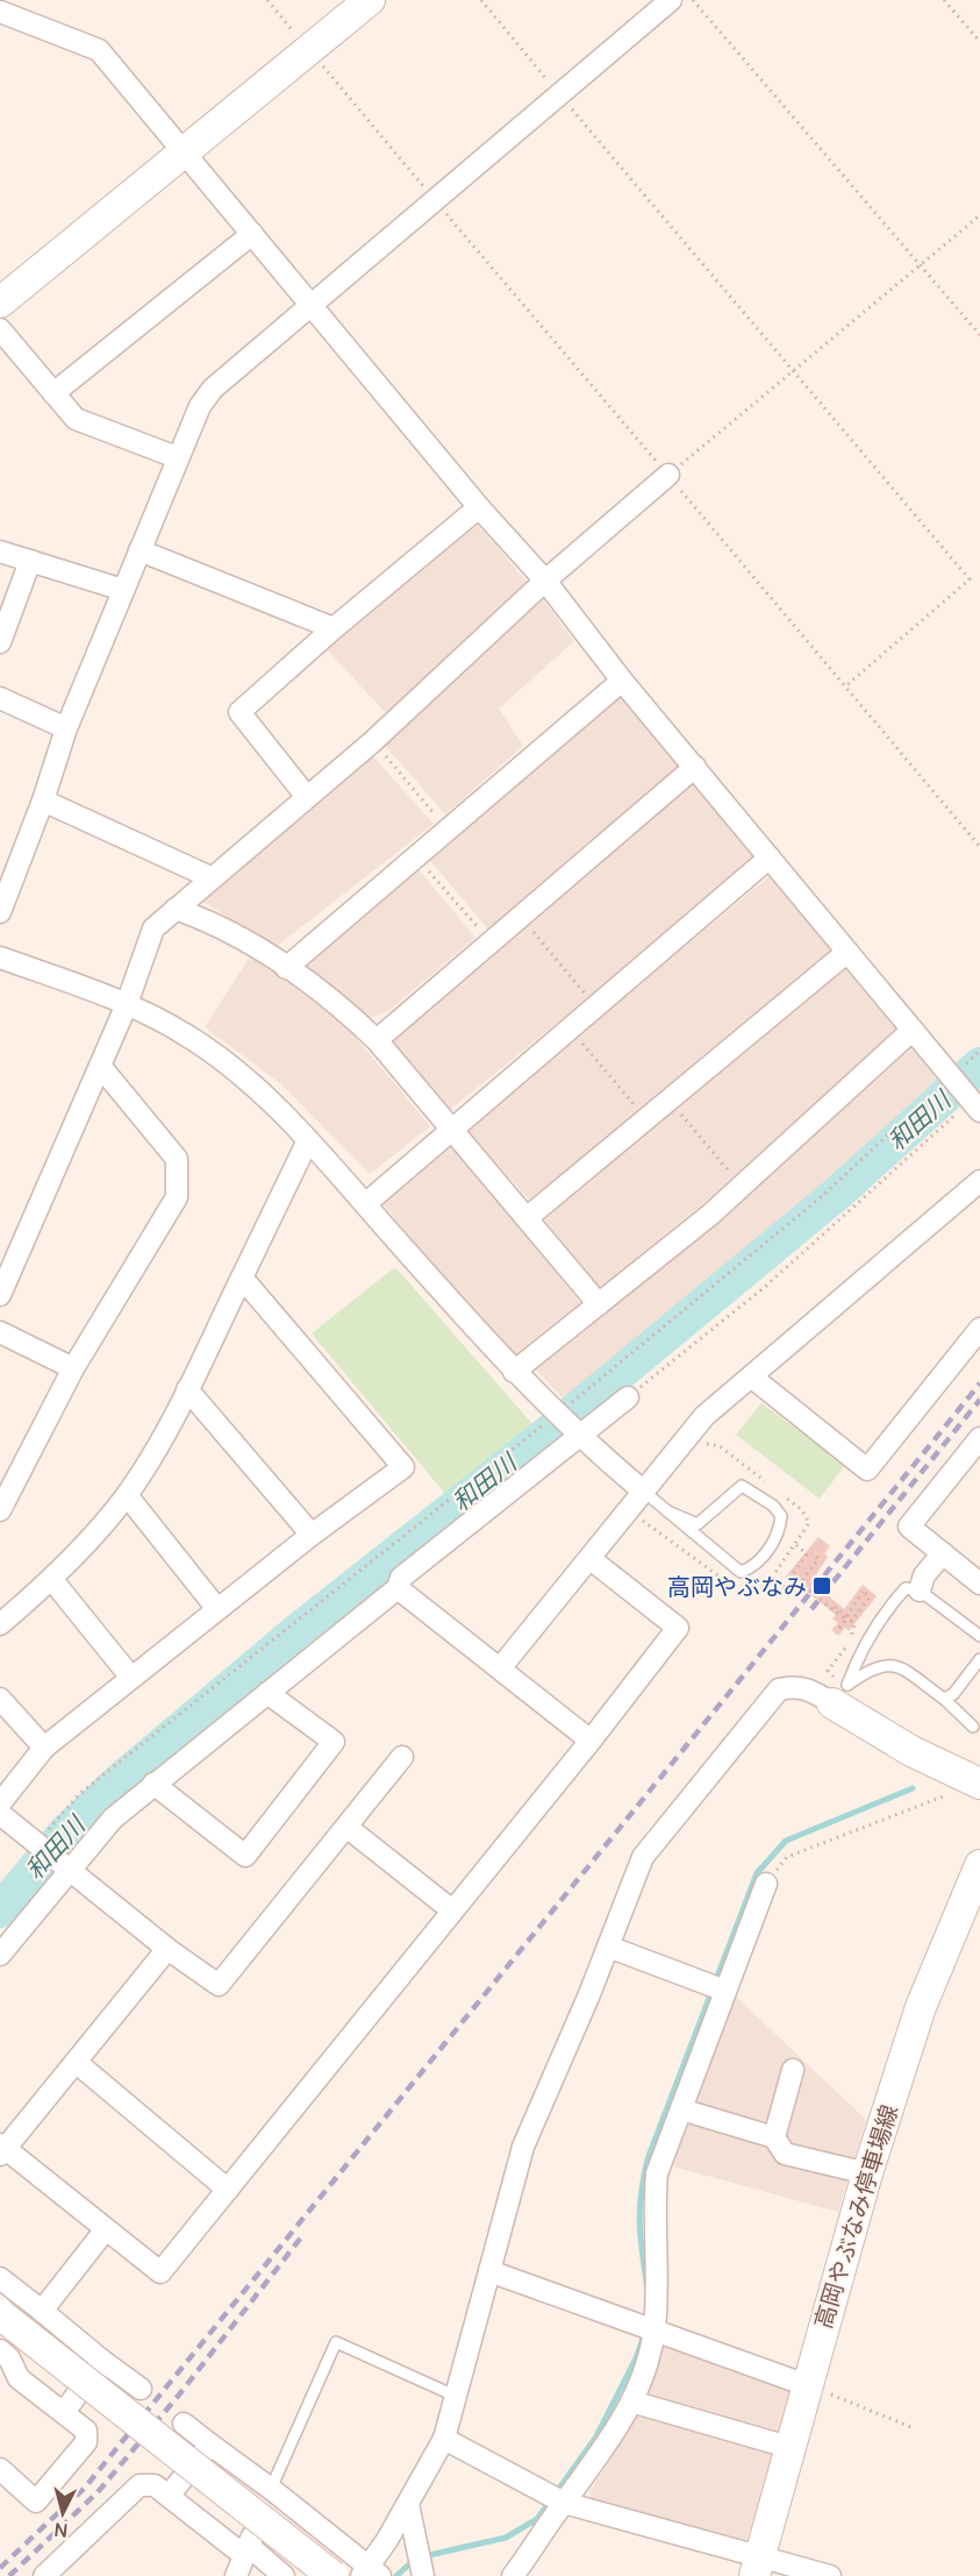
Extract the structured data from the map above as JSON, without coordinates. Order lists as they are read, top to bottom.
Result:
{
  "streets": {
    "street": ["高岡やぶなみ停車場線"]
  },
  "water": ["和田川"],
  "places": {
    "transit": ["高岡やぶなみ"]
  },
  "north": "bottom"
}
